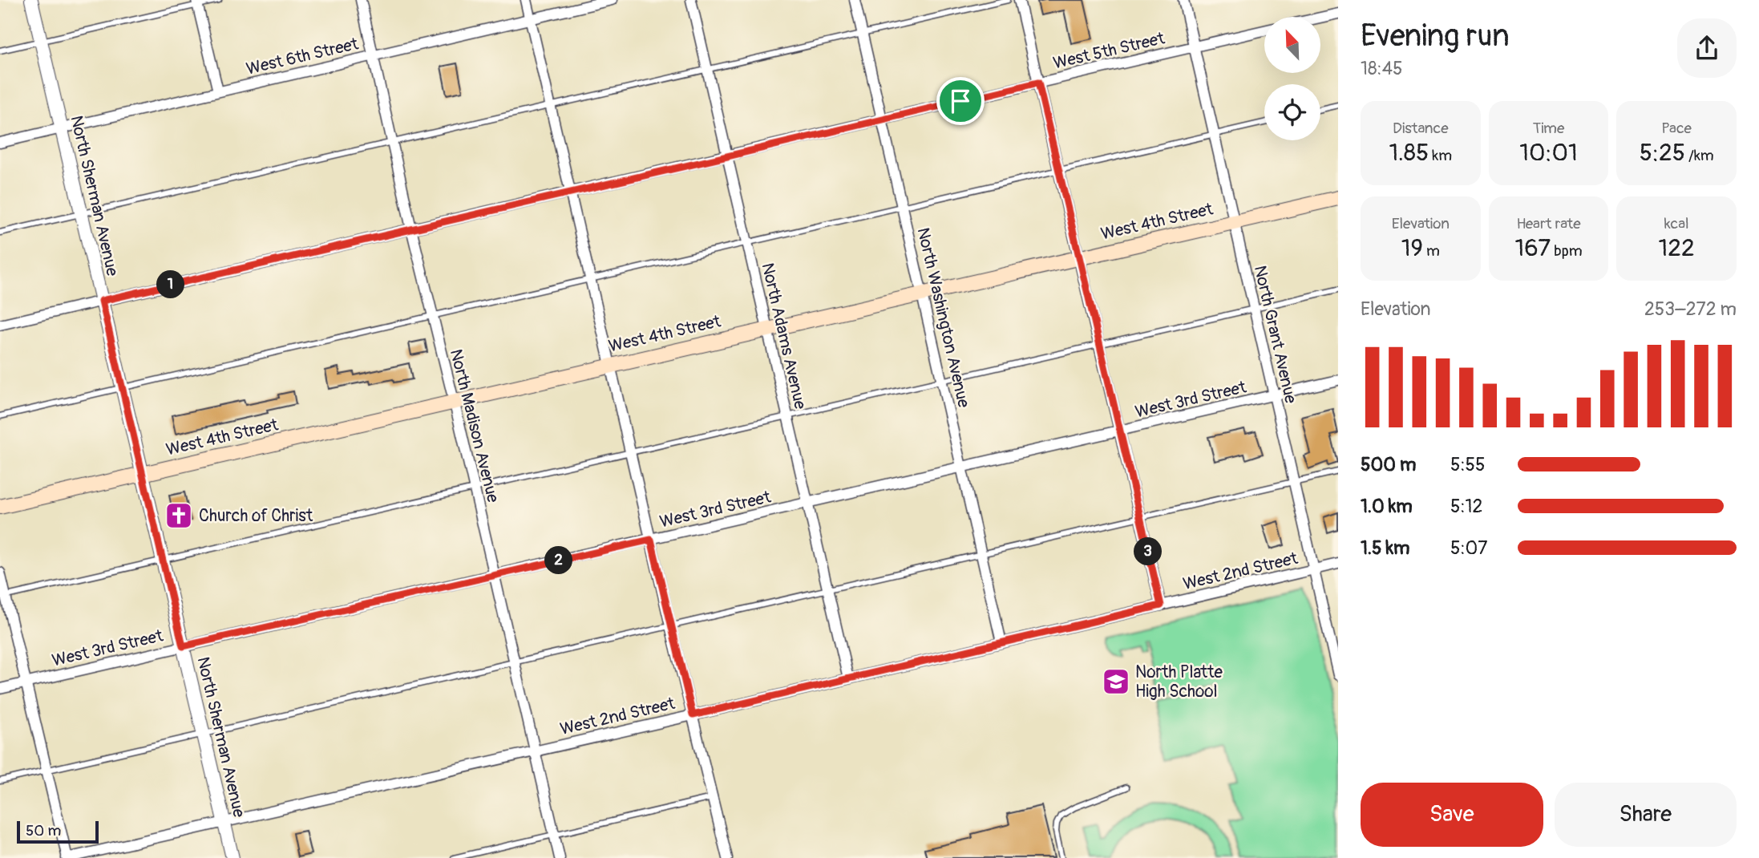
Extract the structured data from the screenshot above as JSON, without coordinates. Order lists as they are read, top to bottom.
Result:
{
  "streets": {
    "main road": ["West 4th Street"],
    "street": [
      "West 5th Street",
      "West 6th Street",
      "North Sherman Avenue",
      "North Washington Avenue",
      "North Grant Avenue",
      "North Adams Avenue",
      "West 3rd Street",
      "North Madison Avenue",
      "West 2nd Street"
    ]
  },
  "crossings": [
    ["West 5th Street", "North Sherman Avenue"],
    ["West 5th Street", "North Washington Avenue"],
    ["West 5th Street", "North Grant Avenue"],
    ["West 5th Street", "North Adams Avenue"],
    ["West 5th Street", "North Madison Avenue"],
    ["West 6th Street", "North Sherman Avenue"],
    ["West 6th Street", "North Madison Avenue"],
    ["North Sherman Avenue", "West 4th Street"],
    ["North Sherman Avenue", "West 3rd Street"],
    ["North Sherman Avenue", "West 2nd Street"],
    ["West 4th Street", "North Washington Avenue"],
    ["West 4th Street", "North Grant Avenue"],
    ["West 4th Street", "North Adams Avenue"],
    ["West 4th Street", "North Madison Avenue"],
    ["North Washington Avenue", "West 3rd Street"],
    ["North Washington Avenue", "West 2nd Street"],
    ["North Grant Avenue", "West 3rd Street"],
    ["North Grant Avenue", "West 2nd Street"],
    ["North Adams Avenue", "West 3rd Street"],
    ["North Adams Avenue", "West 2nd Street"],
    ["West 3rd Street", "North Madison Avenue"],
    ["North Madison Avenue", "West 2nd Street"]
  ],
  "places": {
    "church": ["Church of Christ"],
    "school or university": ["North Platte High School"]
  },
  "scale_bar": "50 m",
  "north": "top left",
  "page": {
    "heading": ["Evening run", "18:45"],
    "stats": [
      ["Distance", "1.85 km"],
      ["Time", "10:01"],
      ["Pace", "5:25 /km"],
      ["Elevation", "19 m"],
      ["Heart rate", "167 bpm"],
      ["kcal", "122"]
    ],
    "pins": ["1", "3", "2"],
    "chart": ["Elevation", "253–272 m"],
    "list": [
      {
        "name": "500 m",
        "note": "5:55"
      },
      {
        "name": "1.0 km",
        "note": "5:12"
      },
      {
        "name": "1.5 km",
        "note": "5:07"
      }
    ],
    "buttons": ["Save", "Share"],
    "scale": "50 m"
  }
}
